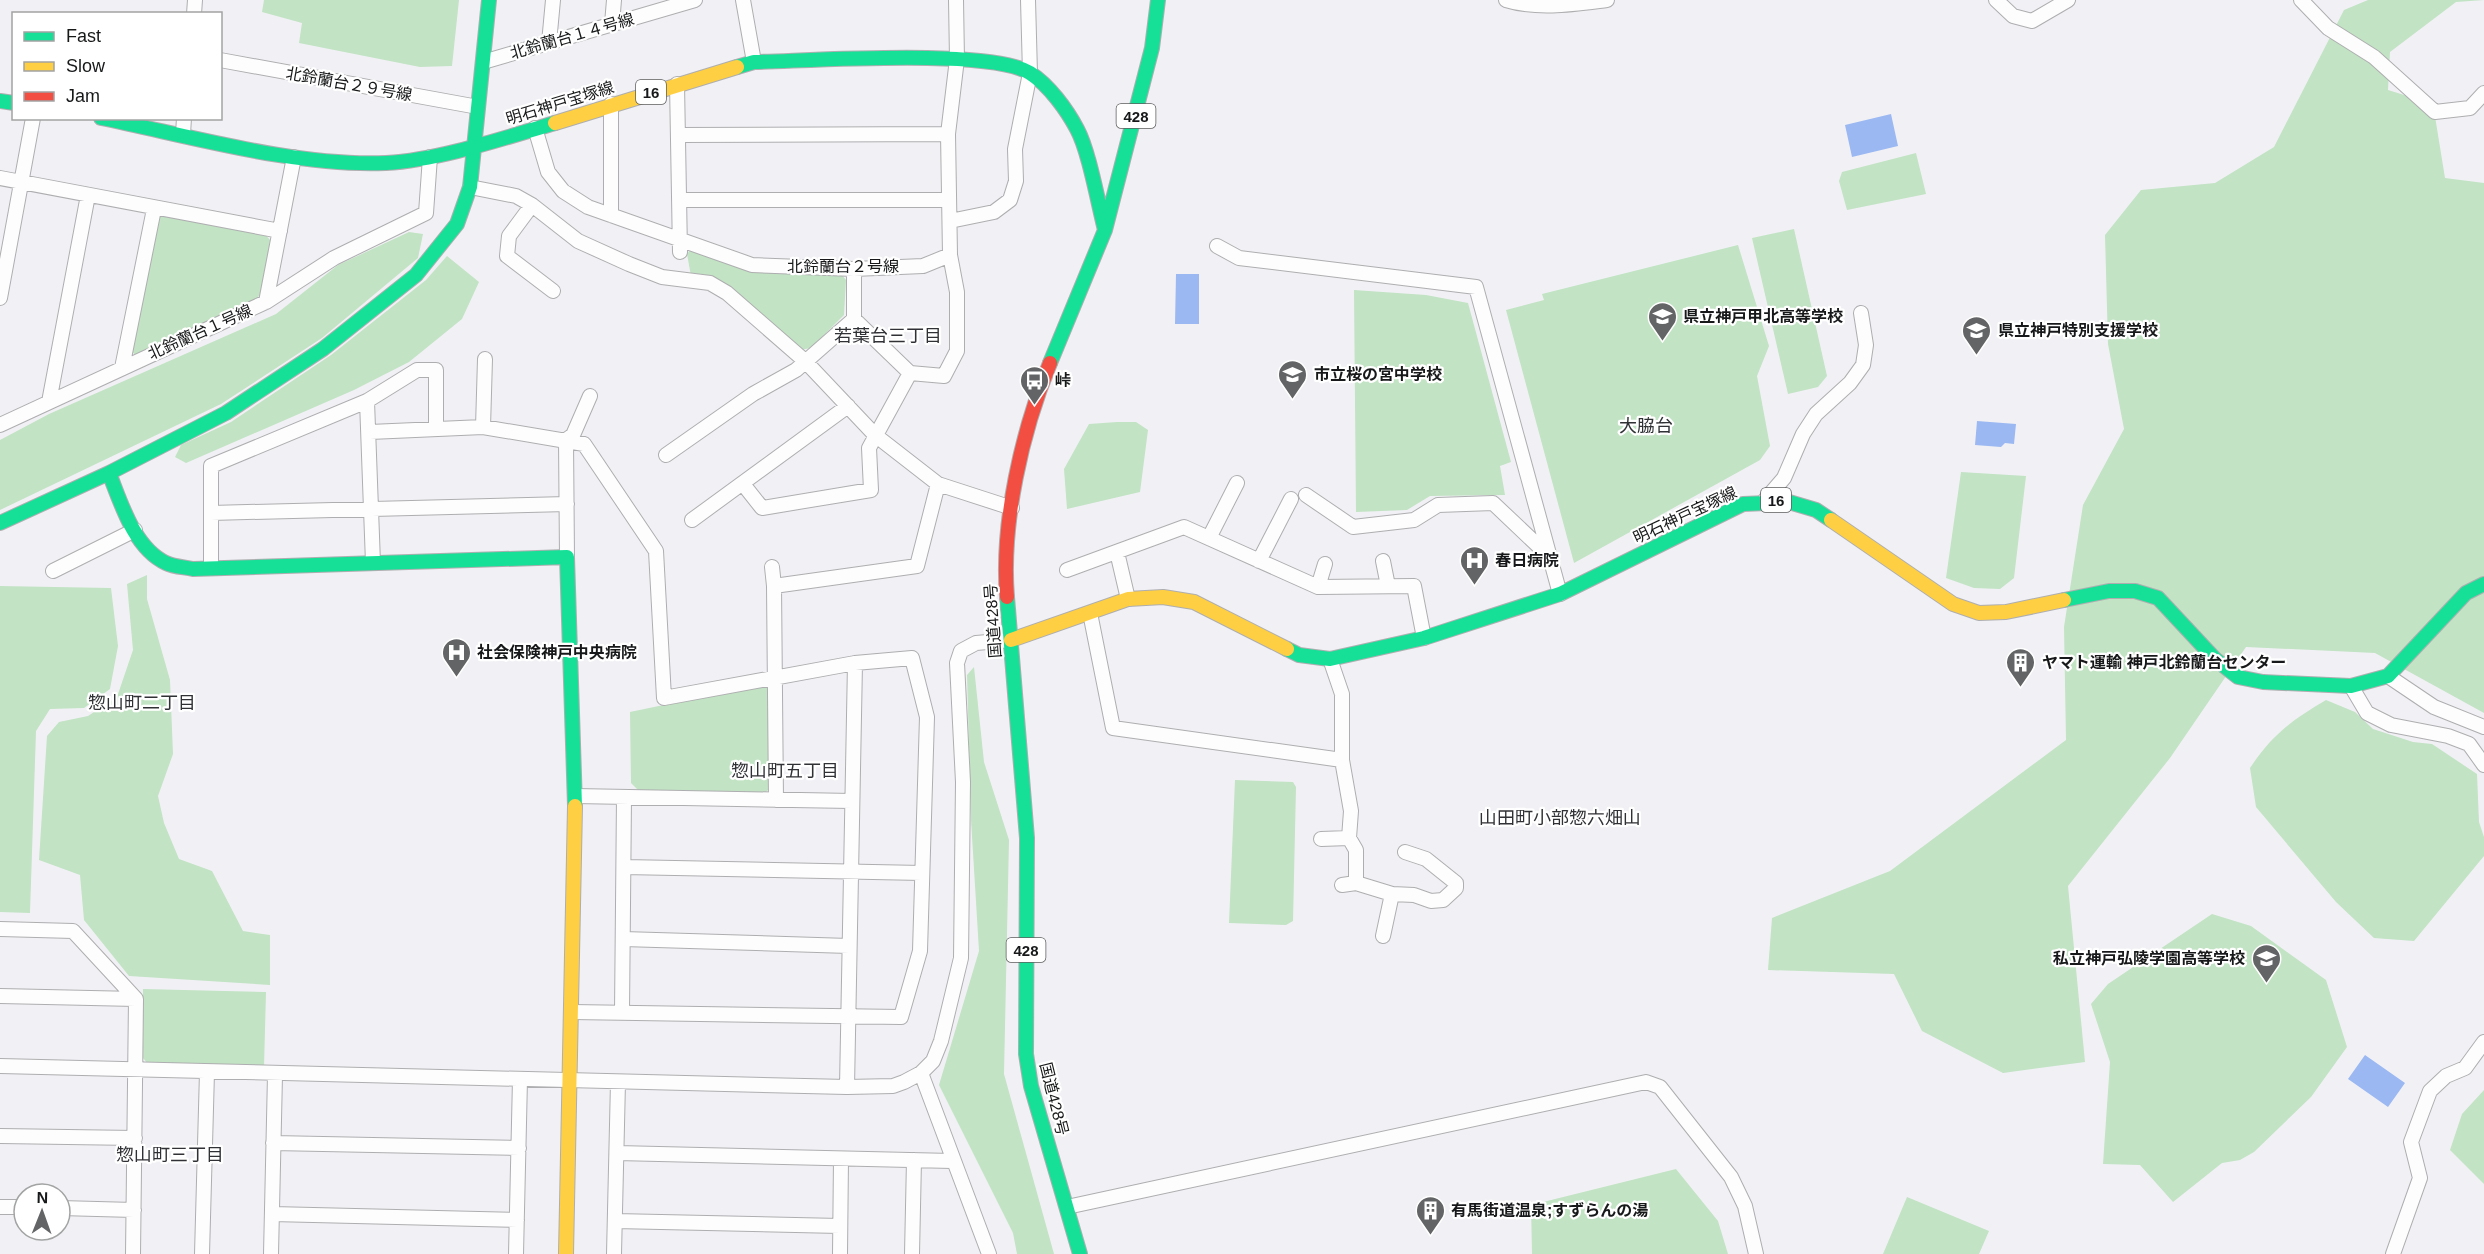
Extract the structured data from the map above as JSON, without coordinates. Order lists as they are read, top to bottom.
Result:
{
  "streets": {
    "main road": [
      "16",
      "明石神戸宝塚線",
      "428",
      "国道428号"
    ],
    "street": [
      "北鈴蘭台１４号線",
      "北鈴蘭台２９号線",
      "北鈴蘭台２号線",
      "北鈴蘭台１号線"
    ]
  },
  "crossings": [
    ["明石神戸宝塚線", "北鈴蘭台２号線"],
    ["明石神戸宝塚線", "北鈴蘭台１号線"],
    ["明石神戸宝塚線", "国道428号"]
  ],
  "districts": [
    "若葉台三丁目",
    "大脇台",
    "惣山町二丁目",
    "惣山町五丁目",
    "山田町小部惣六畑山",
    "惣山町三丁目"
  ],
  "places": {
    "school or university": [
      "県立神戸甲北高等学校",
      "県立神戸特別支援学校",
      "市立桜の宮中学校",
      "私立神戸弘陵学園高等学校"
    ],
    "bus stop": ["峠"],
    "hospital": ["春日病院", "社会保険神戸中央病院"],
    "building": ["ヤマト運輸 神戸北鈴蘭台センター", "有馬街道温泉;すずらんの湯"]
  },
  "legend": ["Fast", "Slow", "Jam"],
  "north": "top"
}
